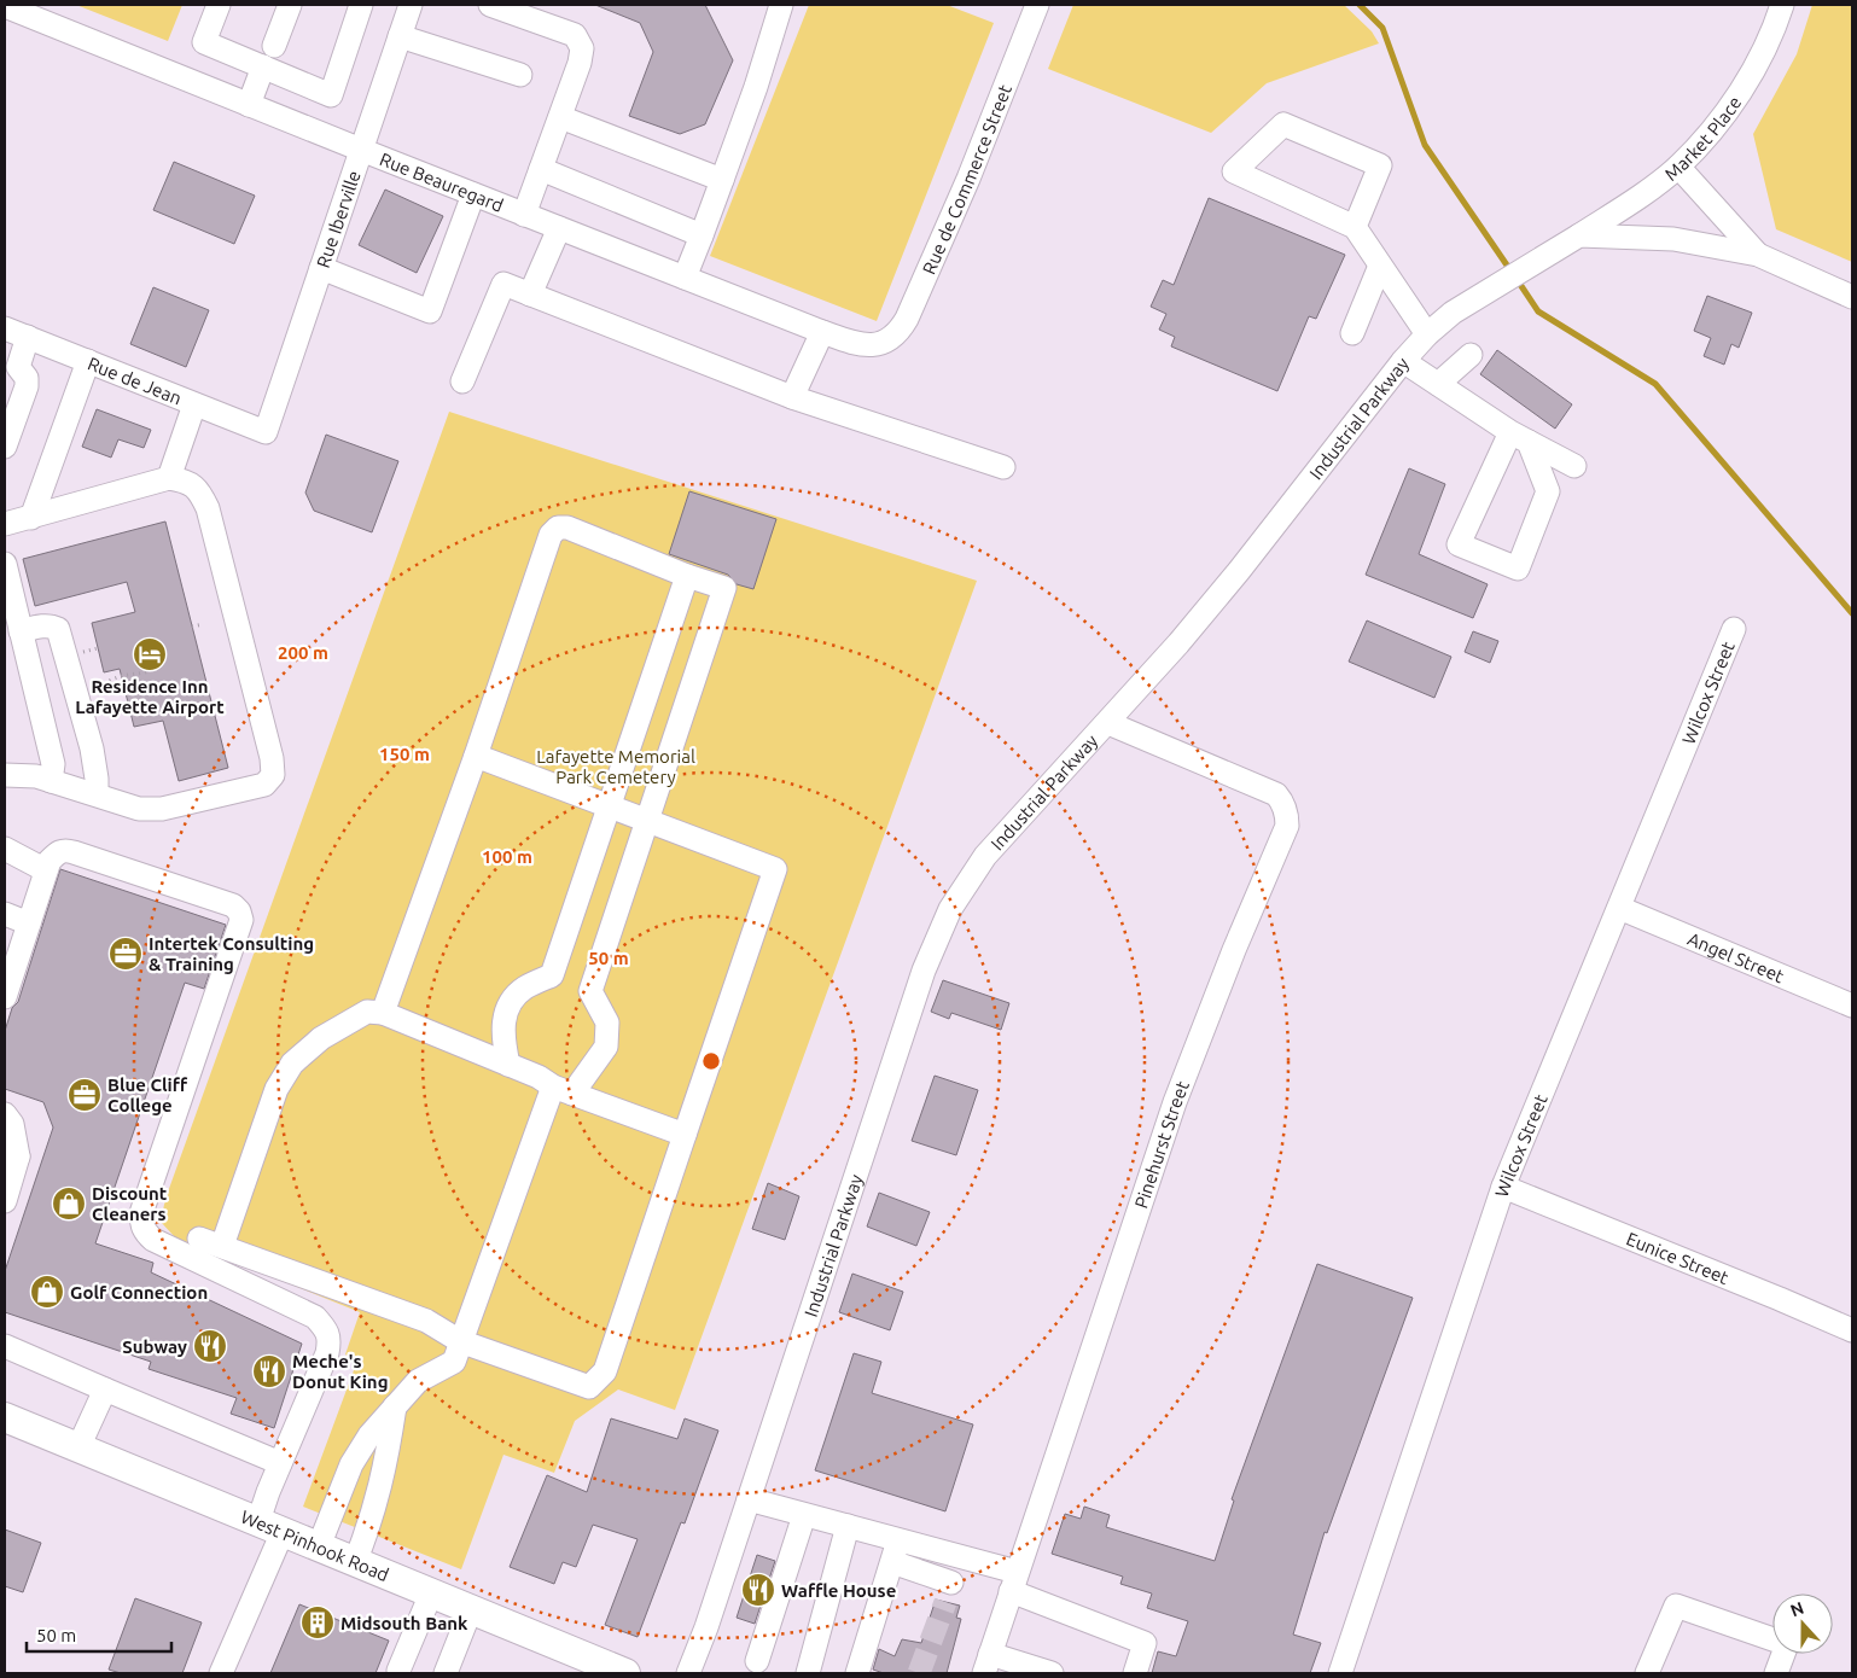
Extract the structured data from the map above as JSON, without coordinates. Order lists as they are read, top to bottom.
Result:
{
  "streets": {
    "main road": ["West Pinhook Road"],
    "street": [
      "Market Place",
      "Rue de Commerce Street",
      "Rue Beauregard",
      "Rue Iberville",
      "Rue de Jean",
      "Industrial Parkway",
      "Wilcox Street",
      "Angel Street",
      "Pinehurst Street",
      "Eunice Street"
    ]
  },
  "crossings": [
    ["Market Place", "Industrial Parkway"],
    ["Rue de Commerce Street", "Rue Beauregard"],
    ["Rue Beauregard", "Rue Iberville"],
    ["Rue Iberville", "Rue de Jean"],
    ["Industrial Parkway", "Pinehurst Street"],
    ["Wilcox Street", "Angel Street"],
    ["Wilcox Street", "Eunice Street"]
  ],
  "parks": ["Lafayette Memorial Park Cemetery"],
  "places": {
    "hotel": ["Residence Inn Lafayette Airport"],
    "office": ["Intertek Consulting & Training", "Blue Cliff College"],
    "shop": ["Discount Cleaners", "Golf Connection"],
    "restaurant": ["Subway", "Meche's Donut King", "Waffle House"],
    "building": ["Midsouth Bank"]
  },
  "scale_bar": "50 m",
  "north": "top",
  "rings": [
    "200 m",
    "150 m",
    "100 m",
    "50 m"
  ]
}
